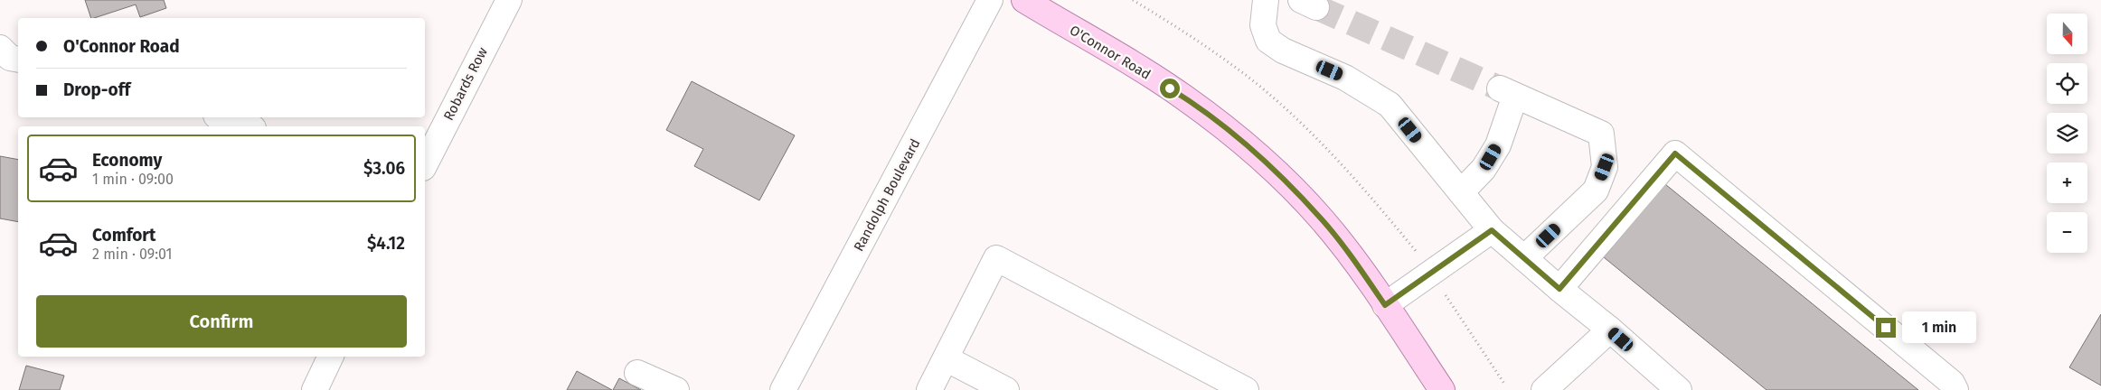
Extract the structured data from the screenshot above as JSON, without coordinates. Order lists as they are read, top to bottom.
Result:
{
  "streets": {
    "main road": ["O'Connor Road"],
    "street": ["Robards Row", "Randolph Boulevard"]
  },
  "north": "bottom",
  "page": {
    "map_buttons": ["+", "−"],
    "banner": ["O'Connor Road", "Drop-off"],
    "list": [
      {
        "name": "Economy",
        "note": "1 min · 09:00",
        "value": "$3.06"
      },
      {
        "name": "Comfort",
        "note": "2 min · 09:01",
        "value": "$4.12"
      }
    ],
    "buttons": "Confirm",
    "bubble": "1 min"
  }
}
